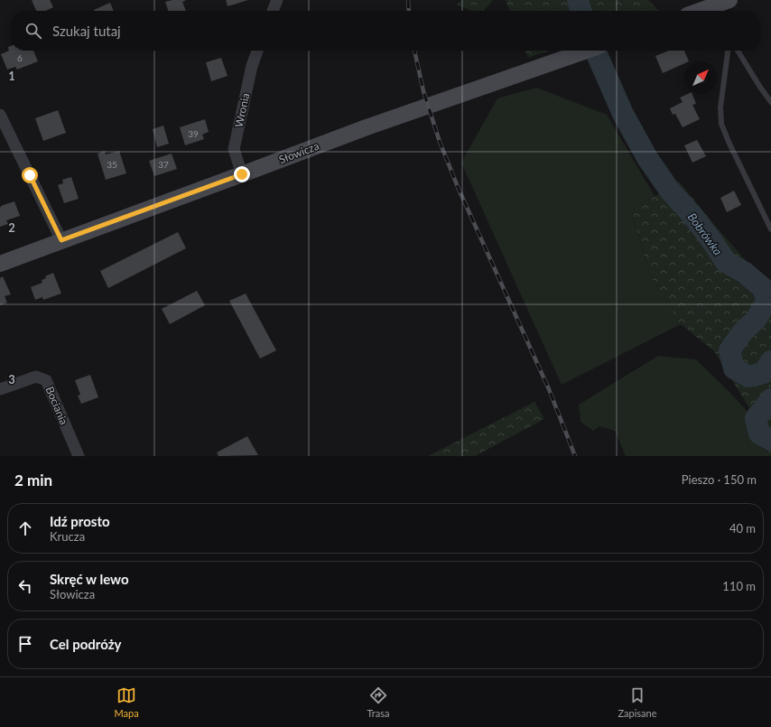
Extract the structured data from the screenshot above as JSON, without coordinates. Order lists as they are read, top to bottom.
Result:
{
  "streets": {
    "street": ["Wronia", "Słowicza", "Bociania"]
  },
  "crossings": [
    ["Wronia", "Słowicza"]
  ],
  "water": ["Bobrówka"],
  "house_numbers": [
    "6",
    "39",
    "35",
    "37"
  ],
  "north": "top right",
  "page": {
    "search": "Szukaj tutaj",
    "heading": ["2 min", "Pieszo · 150 m"],
    "list": [
      ["Idź prosto", "Krucza", "40 m"],
      ["Skręć w lewo", "Słowicza", "110 m"],
      "Cel podróży"
    ],
    "nav": ["Mapa", "Trasa", "Zapisane"]
  },
  "grid": {
    "rows": ["1", "2", "3"]
  }
}
